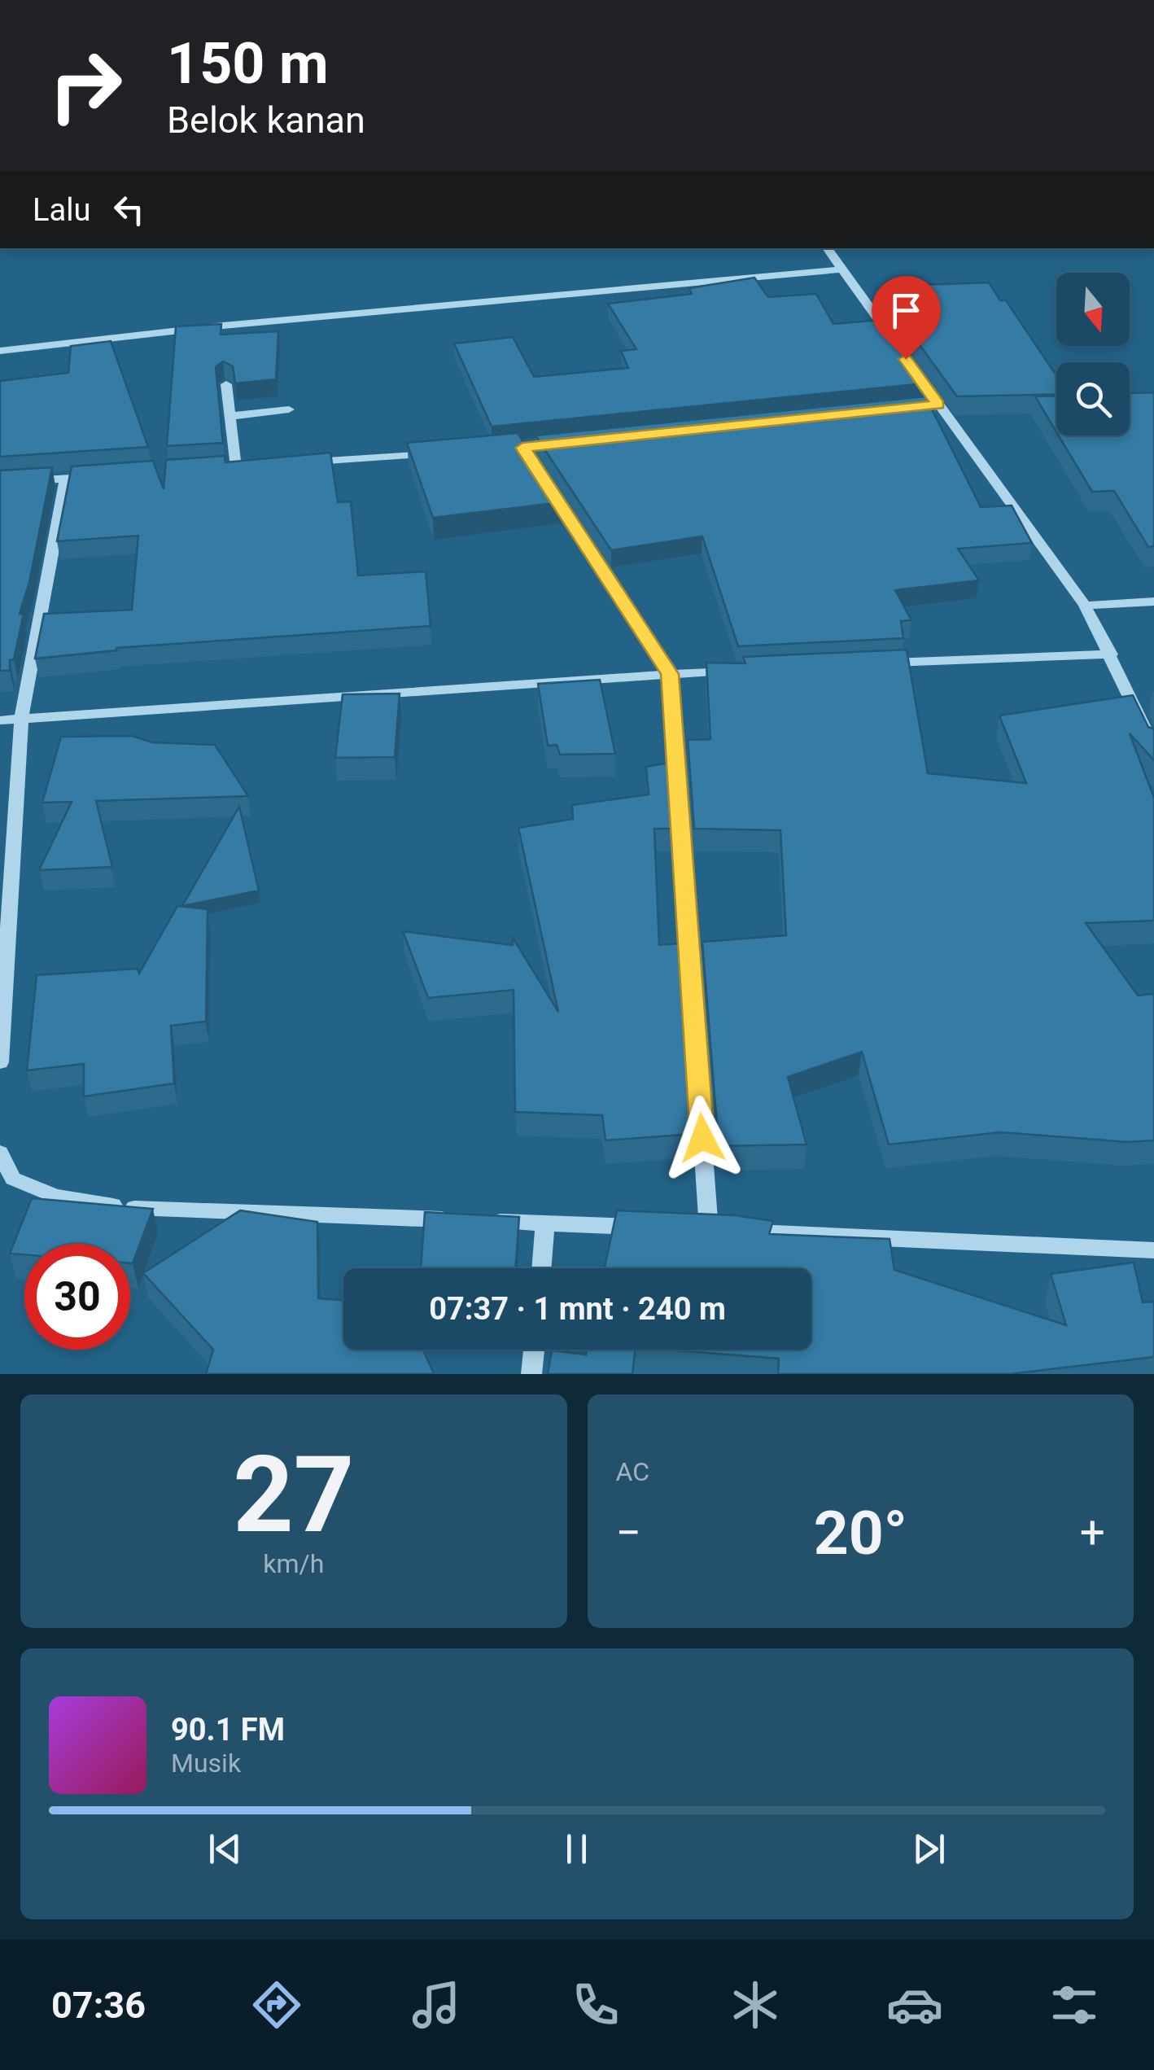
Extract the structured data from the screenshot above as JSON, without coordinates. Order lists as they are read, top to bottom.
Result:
{
  "north": "bottom",
  "page": {
    "turn": ["150 m", "Belok kanan"],
    "then": "Lalu",
    "limit": "30",
    "trip": "07:37 · 1 mnt · 240 m",
    "tile": [
      ["27", "km/h"],
      "AC"
    ],
    "heat": ["−", "20°", "+"],
    "song": ["90.1 FM", "Musik"],
    "tabs": "07:36"
  }
}
